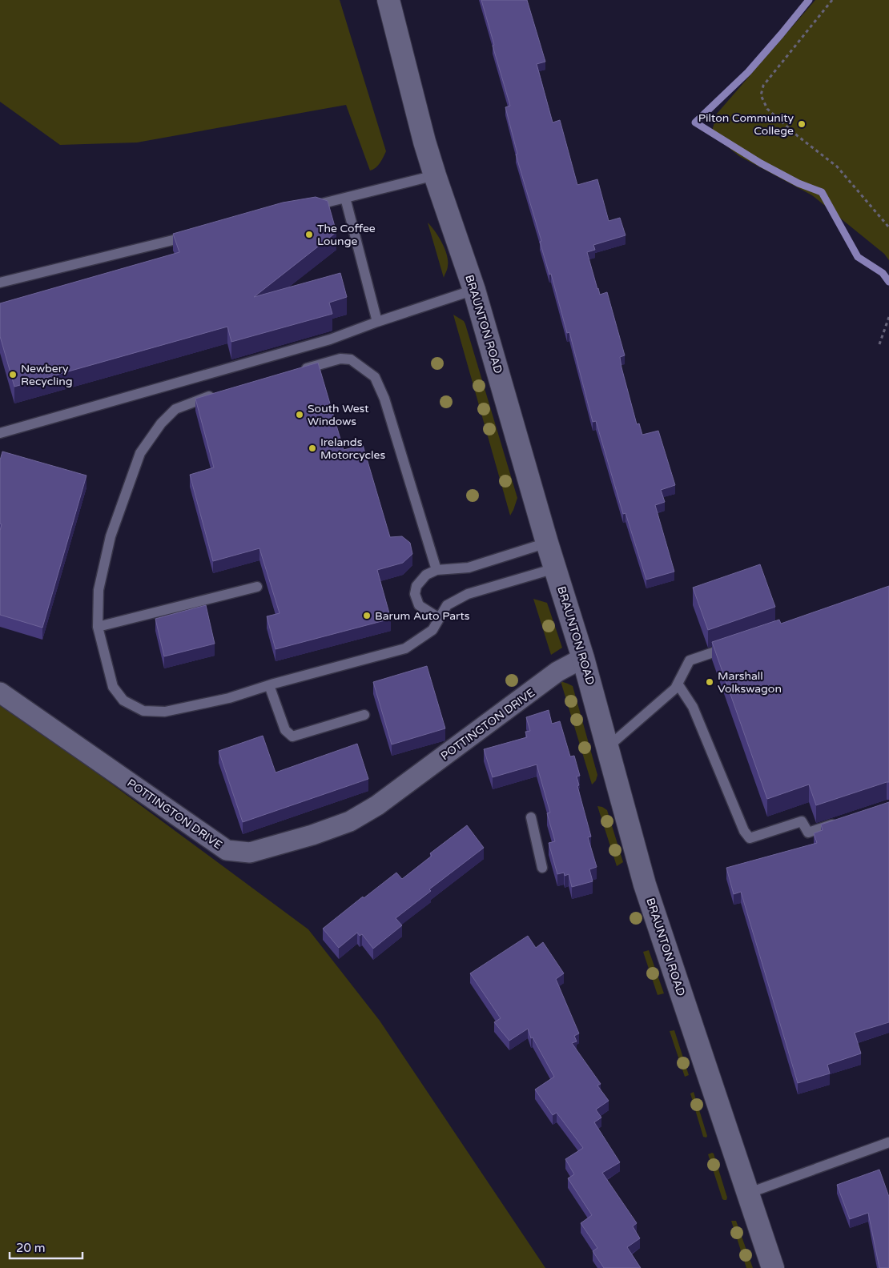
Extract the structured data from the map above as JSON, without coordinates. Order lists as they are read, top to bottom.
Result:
{
  "streets": {
    "main road": ["BRAUNTON ROAD"],
    "street": ["POTTINGTON DRIVE"]
  },
  "crossings": [
    ["BRAUNTON ROAD", "POTTINGTON DRIVE"]
  ],
  "places": [
    "Pilton Community College",
    "The Coffee Lounge",
    "Newbery Recycling",
    "South West Windows",
    "Irelands Motorcycles",
    "Barum Auto Parts",
    "Marshall Volkswagon"
  ],
  "scale_bar": "20 m"
}
